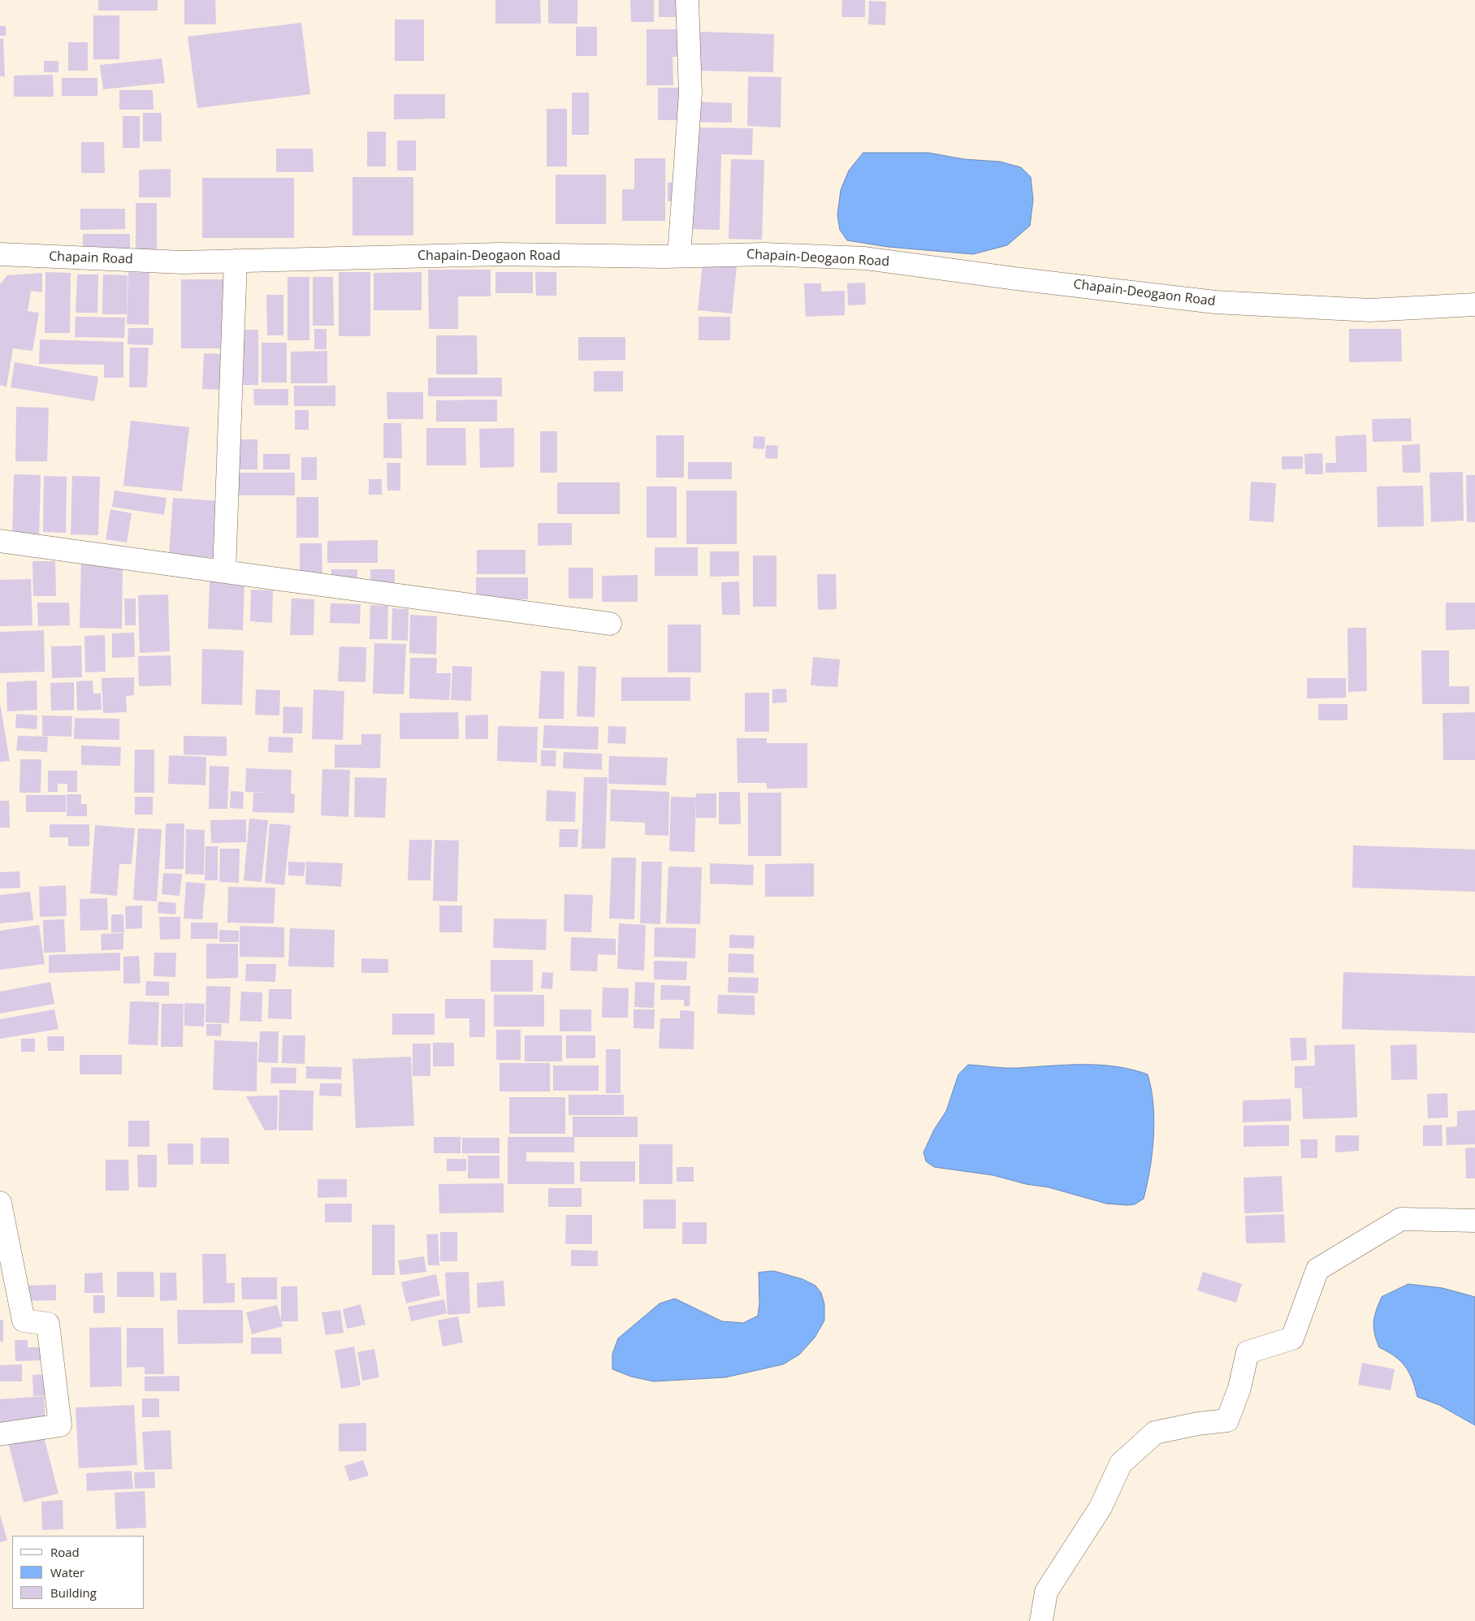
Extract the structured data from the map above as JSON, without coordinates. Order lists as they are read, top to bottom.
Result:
{
  "streets": {
    "street": ["Chapain-Deogaon Road", "Chapain Road"]
  },
  "crossings": [
    ["Chapain-Deogaon Road", "Chapain Road"]
  ],
  "legend": ["Road", "Water", "Building"]
}
